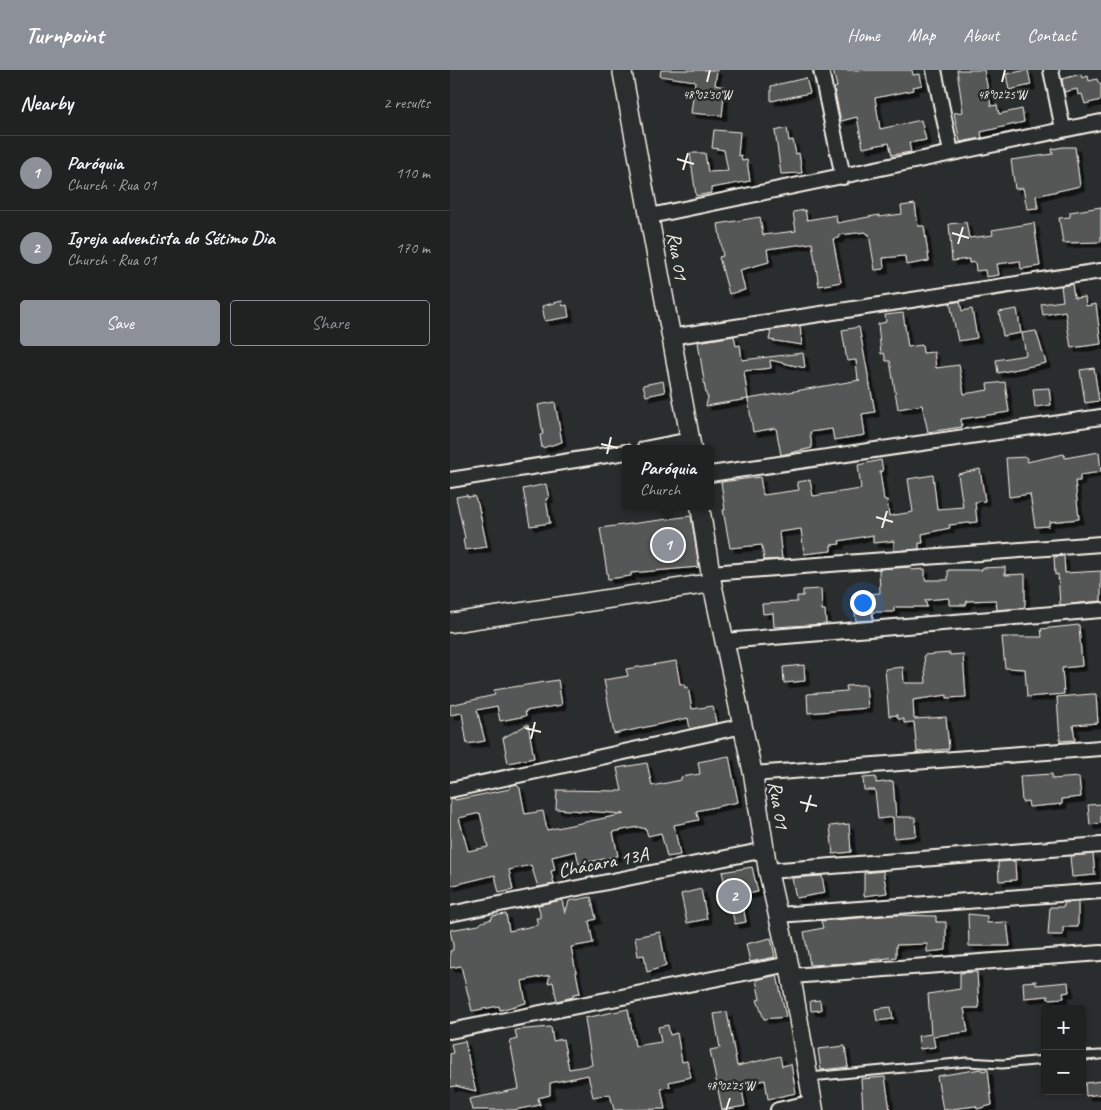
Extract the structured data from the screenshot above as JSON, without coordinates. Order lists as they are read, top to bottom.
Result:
{
  "streets": {
    "street": ["Rua 01", "Chácara 13A"]
  },
  "crossings": [
    ["Rua 01", "Chácara 13A"]
  ],
  "page": {
    "header": "Turnpoint",
    "nav": [
      "Home",
      "Map",
      "About",
      "Contact"
    ],
    "heading": ["Nearby", "2 results"],
    "list": [
      {
        "mark": "1",
        "name": "Paróquia",
        "note": "Church · Rua 01",
        "value": "110 m"
      },
      {
        "mark": "2",
        "name": "Igreja adventista do Sétimo Dia",
        "note": "Church · Rua 01",
        "value": "170 m"
      }
    ],
    "buttons": ["Save", "Share"],
    "popup": ["Paróquia", "Church"],
    "pins": ["1", "2"],
    "map_buttons": ["+", "−"]
  },
  "coordinates": ["48°02'30\"W", "48°02'25\"W"]
}
